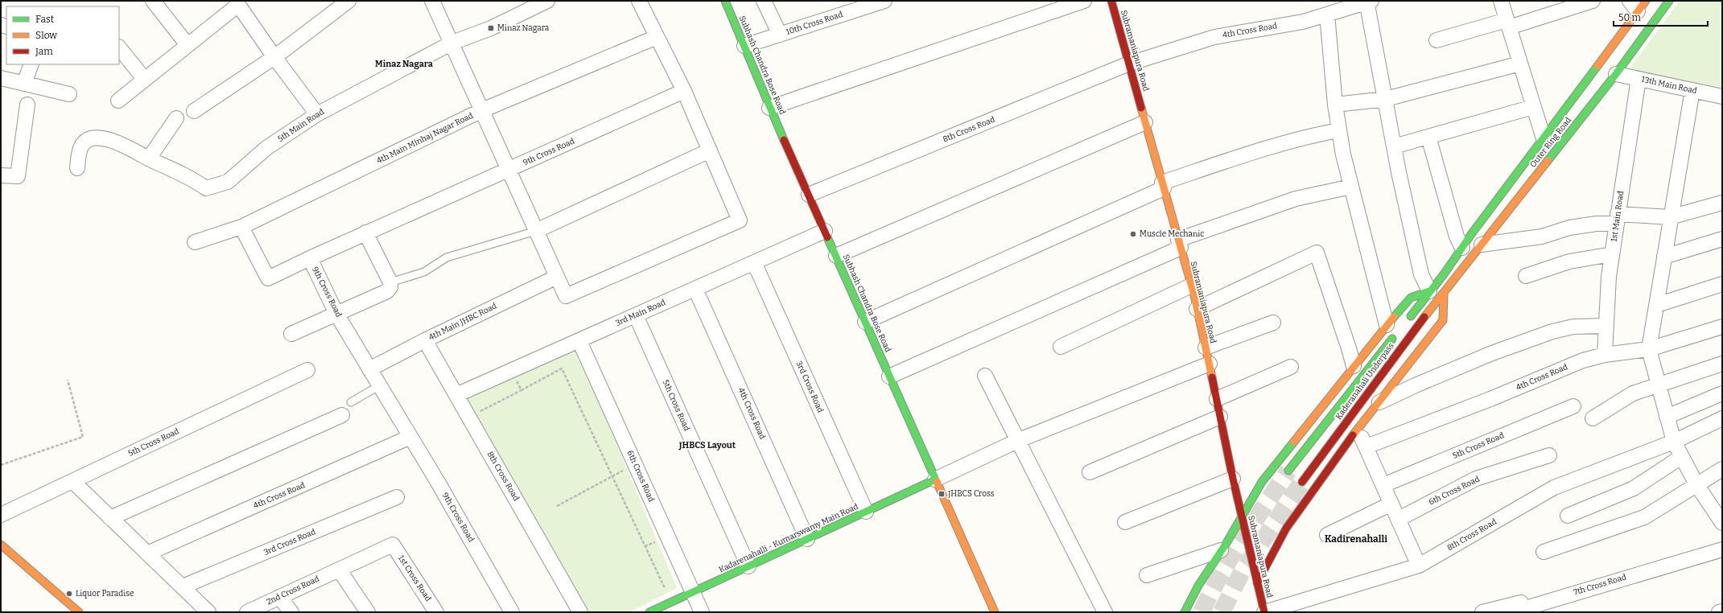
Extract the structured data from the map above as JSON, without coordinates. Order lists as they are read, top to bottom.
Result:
{
  "streets": {
    "main road": [
      "Subramaniapura Road",
      "Subhash Chandra Bose Road",
      "Outer Ring Road",
      "Kaderanahali Underpass",
      "Kadarenahalli - Kumarswamy Main Road"
    ],
    "street": [
      "10th Cross Road",
      "4th Cross Road",
      "13th Main Road",
      "5th Main Road",
      "8th Cross Road",
      "4th Main Minhaj Nagar Road",
      "9th Cross Road",
      "1st Main Road",
      "3rd Main Road",
      "4th Main JHBC Road",
      "3rd Cross Road",
      "5th Cross Road",
      "6th Cross Road",
      "1st Cross Road",
      "7th Cross Road",
      "2nd Cross Road"
    ]
  },
  "crossings": [
    ["10th Cross Road", "Subhash Chandra Bose Road"],
    ["4th Cross Road", "Subramaniapura Road"],
    ["4th Cross Road", "8th Cross Road"],
    ["4th Cross Road", "9th Cross Road"],
    ["4th Cross Road", "1st Main Road"],
    ["4th Cross Road", "3rd Main Road"],
    ["4th Cross Road", "Kadarenahalli - Kumarswamy Main Road"],
    ["Subramaniapura Road", "8th Cross Road"],
    ["Subhash Chandra Bose Road", "8th Cross Road"],
    ["Subhash Chandra Bose Road", "3rd Main Road"],
    ["Subhash Chandra Bose Road", "Kadarenahalli - Kumarswamy Main Road"],
    ["13th Main Road", "Outer Ring Road"],
    ["13th Main Road", "1st Main Road"],
    ["8th Cross Road", "3rd Main Road"],
    ["8th Cross Road", "4th Main JHBC Road"],
    ["Outer Ring Road", "Kaderanahali Underpass"],
    ["9th Cross Road", "4th Main JHBC Road"],
    ["3rd Main Road", "3rd Cross Road"],
    ["3rd Main Road", "5th Cross Road"],
    ["3rd Main Road", "6th Cross Road"],
    ["3rd Cross Road", "Kadarenahalli - Kumarswamy Main Road"],
    ["5th Cross Road", "Kadarenahalli - Kumarswamy Main Road"],
    ["6th Cross Road", "Kadarenahalli - Kumarswamy Main Road"],
    ["1st Cross Road", "2nd Cross Road"]
  ],
  "districts": ["Minaz Nagara", "JHBCS Layout", "Kadirenahalli"],
  "places": {
    "transit": ["Minaz Nagara", "JHBCS Cross"],
    "other": ["Muscle Mechanic", "Liquor Paradise"]
  },
  "legend": ["Fast", "Slow", "Jam"],
  "scale_bar": "50 m"
}
